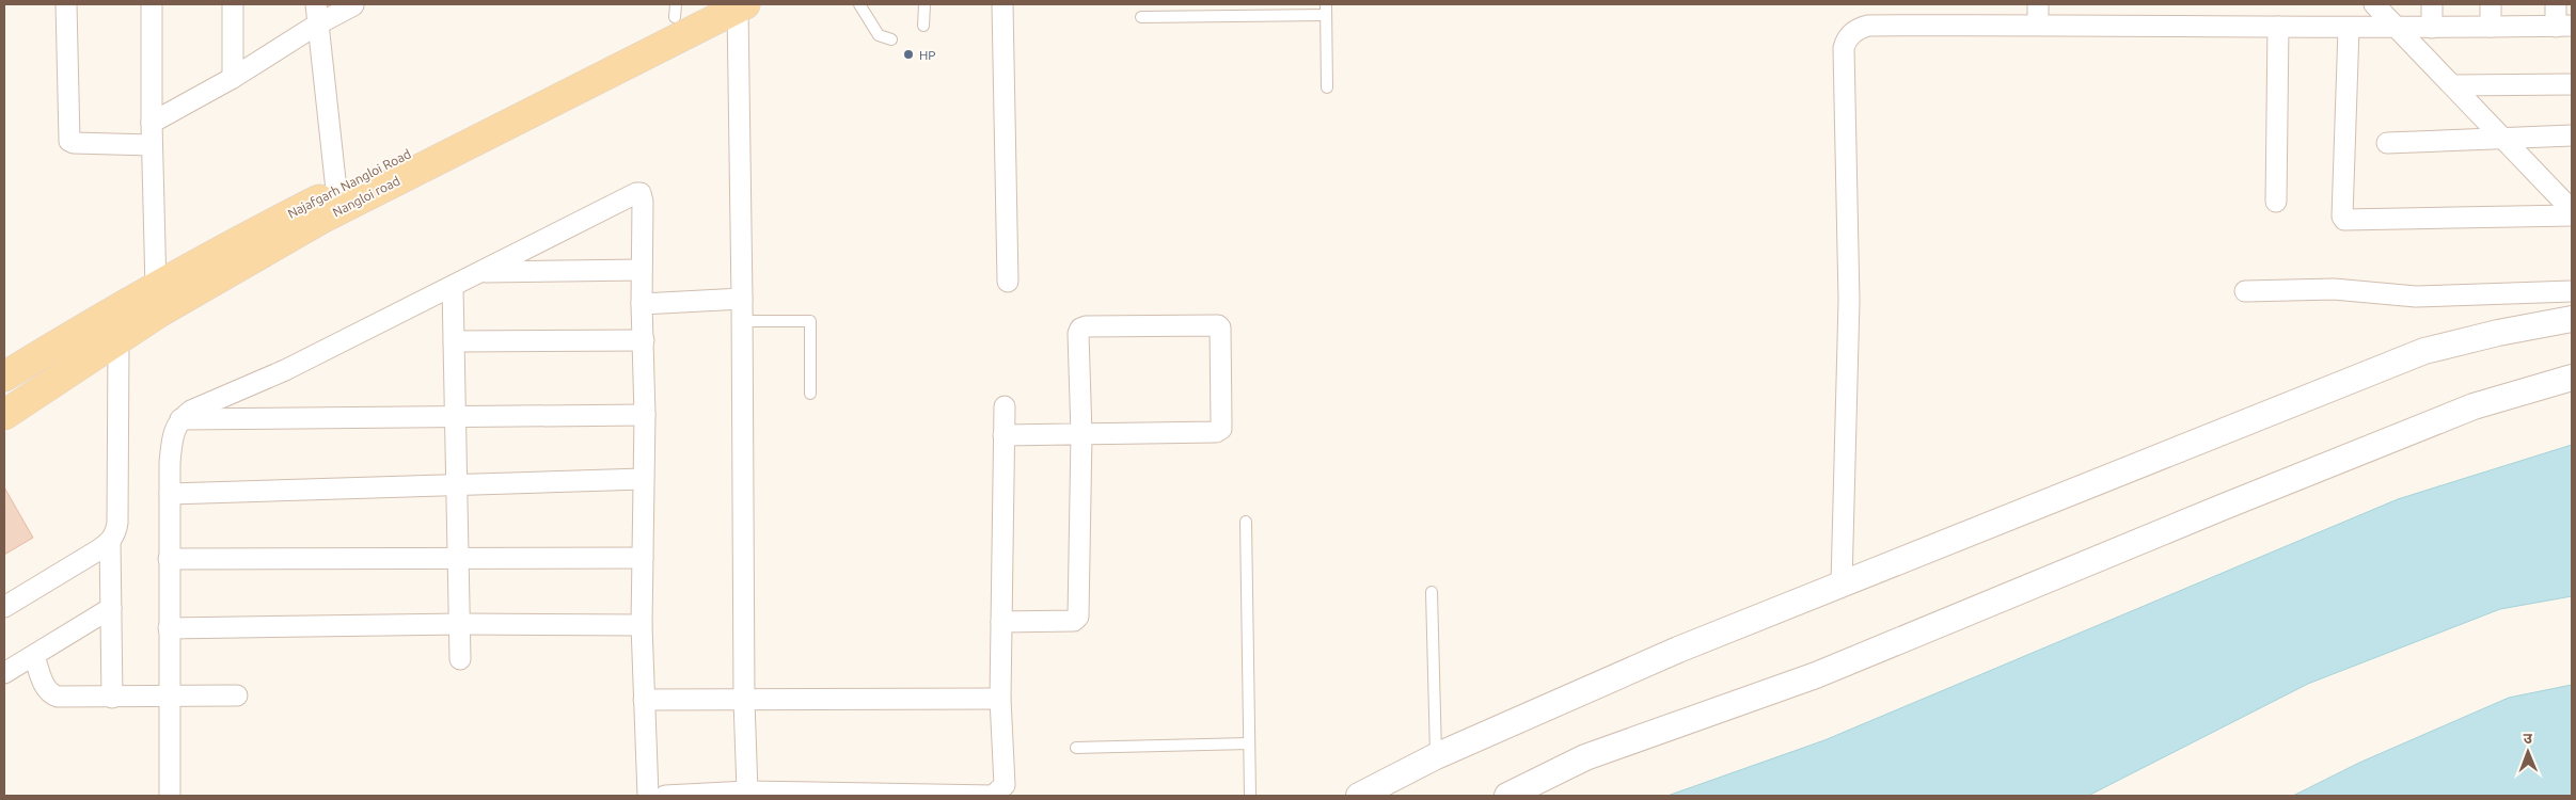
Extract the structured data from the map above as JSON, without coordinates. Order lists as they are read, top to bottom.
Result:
{
  "streets": {
    "main road": ["Najafgarh Nangloi Road", "Nangloi road"]
  },
  "crossings": [
    ["Najafgarh Nangloi Road", "Nangloi road"]
  ],
  "places": ["HP"],
  "north": "top"
}
